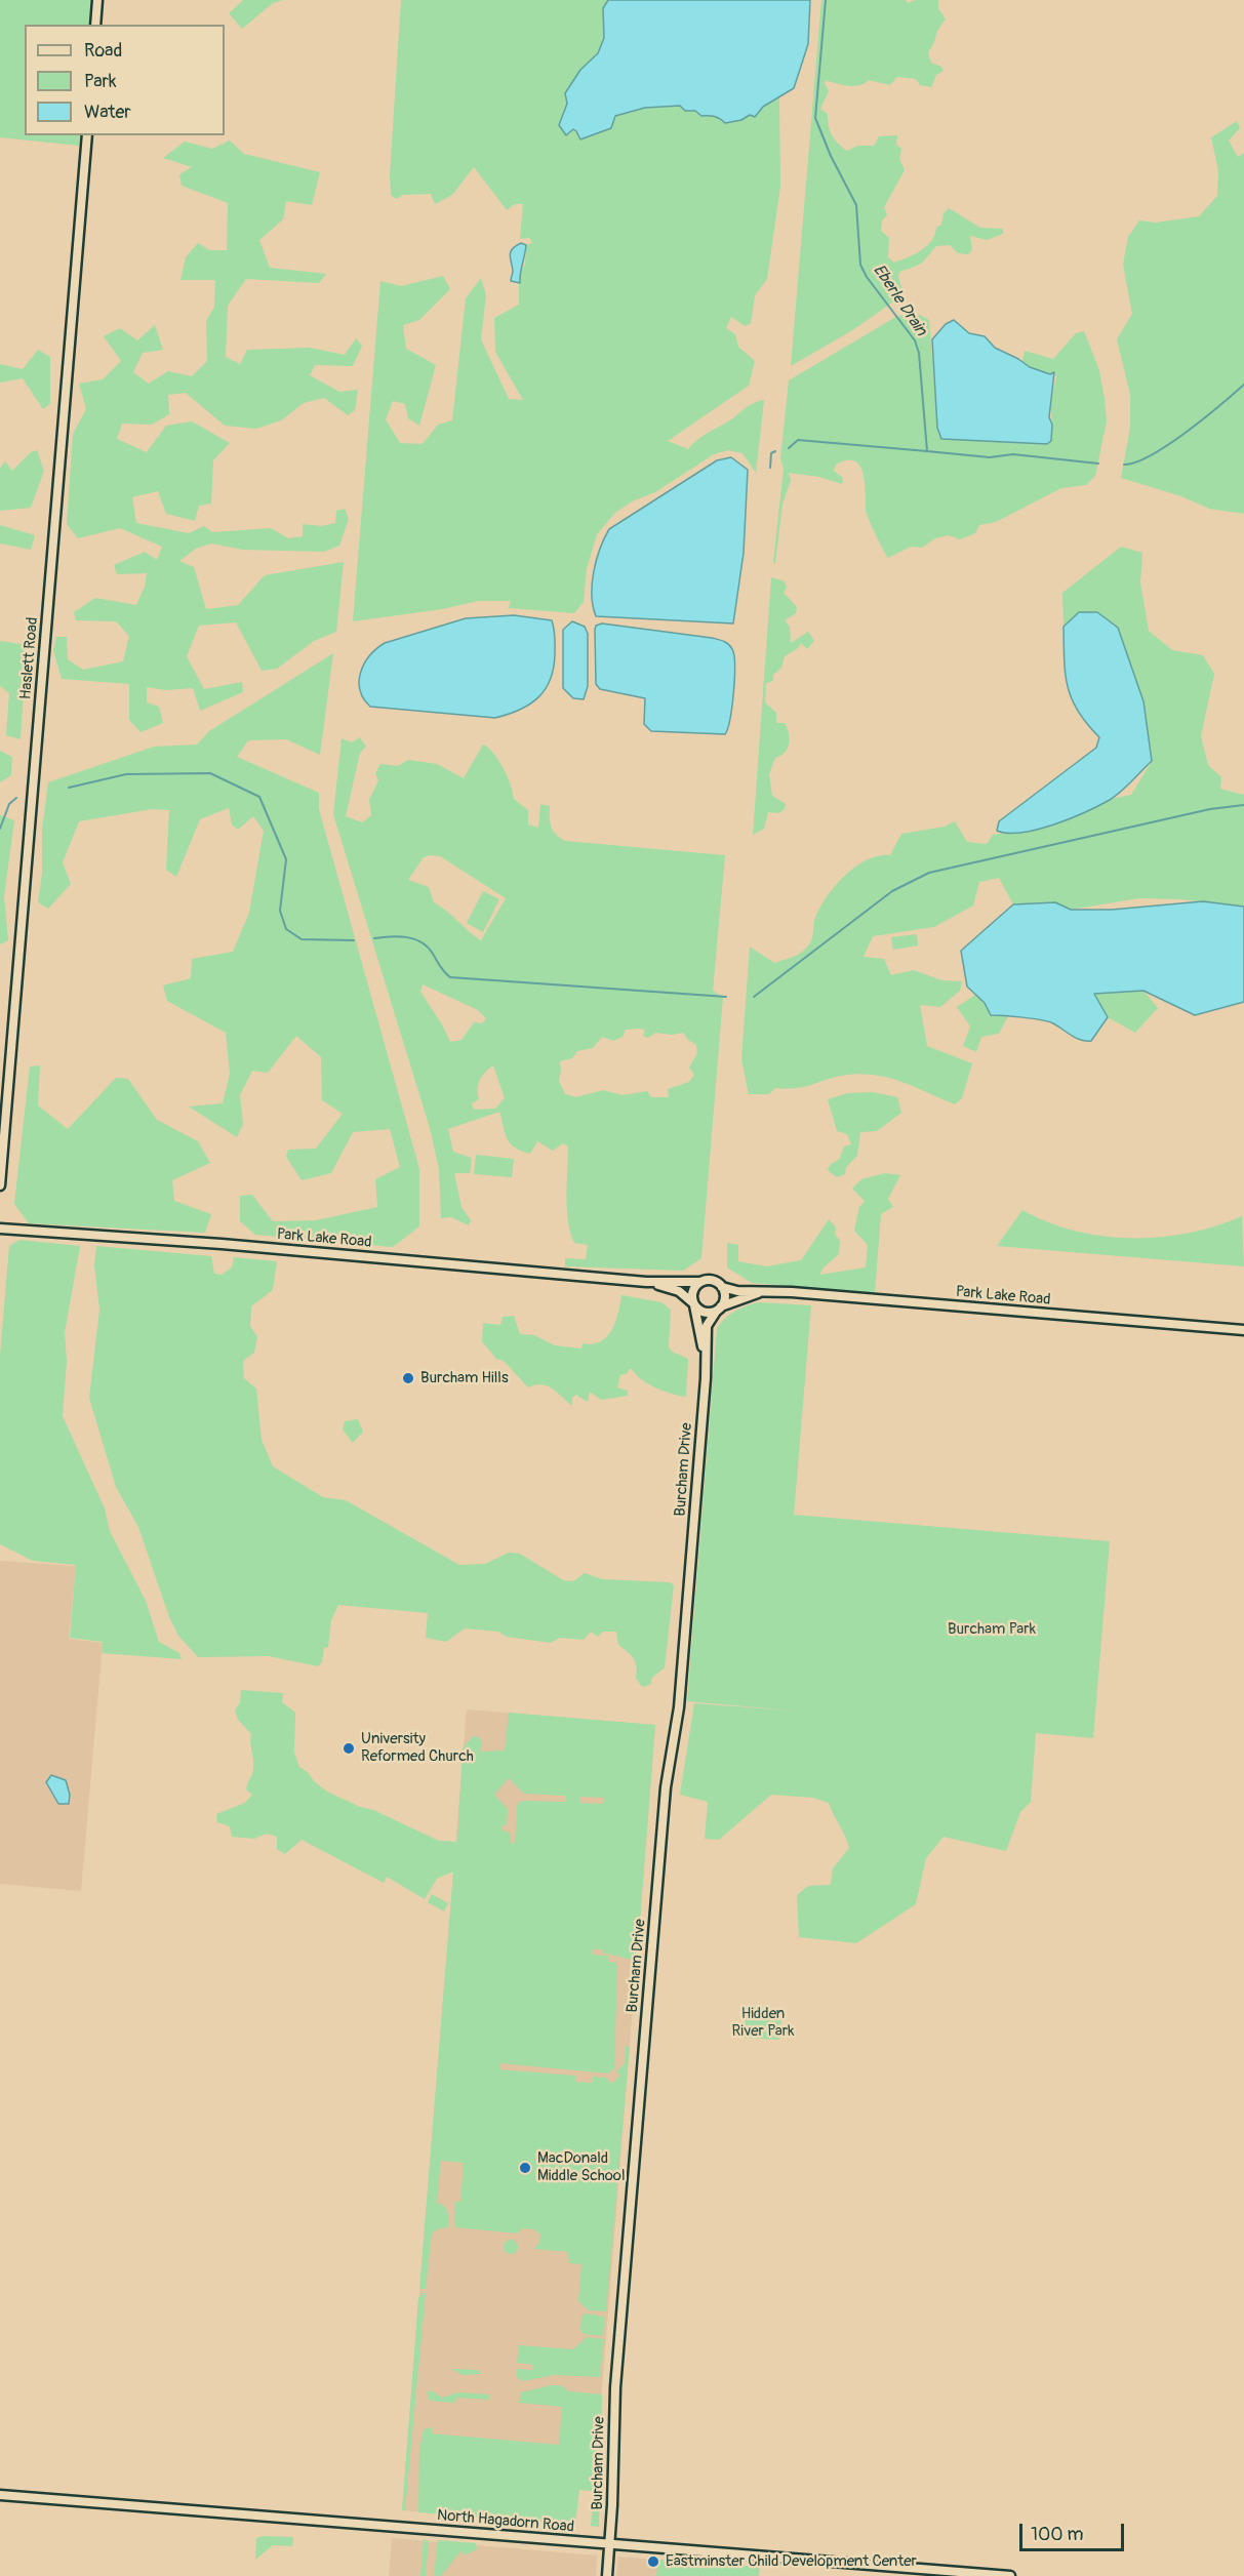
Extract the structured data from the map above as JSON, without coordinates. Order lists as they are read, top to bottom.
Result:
{
  "streets": {
    "street": [
      "Haslett Road",
      "Park Lake Road",
      "Burcham Drive",
      "North Hagadorn Road"
    ]
  },
  "crossings": [
    ["Park Lake Road", "Burcham Drive"],
    ["Burcham Drive", "North Hagadorn Road"]
  ],
  "water": ["Eberle Drain"],
  "parks": ["Burcham Park", "Hidden River Park"],
  "places": [
    "Burcham Hills",
    "University Reformed Church",
    "MacDonald Middle School",
    "Eastminster Child Development Center"
  ],
  "legend": ["Road", "Park", "Water"],
  "scale_bar": "100 m"
}
